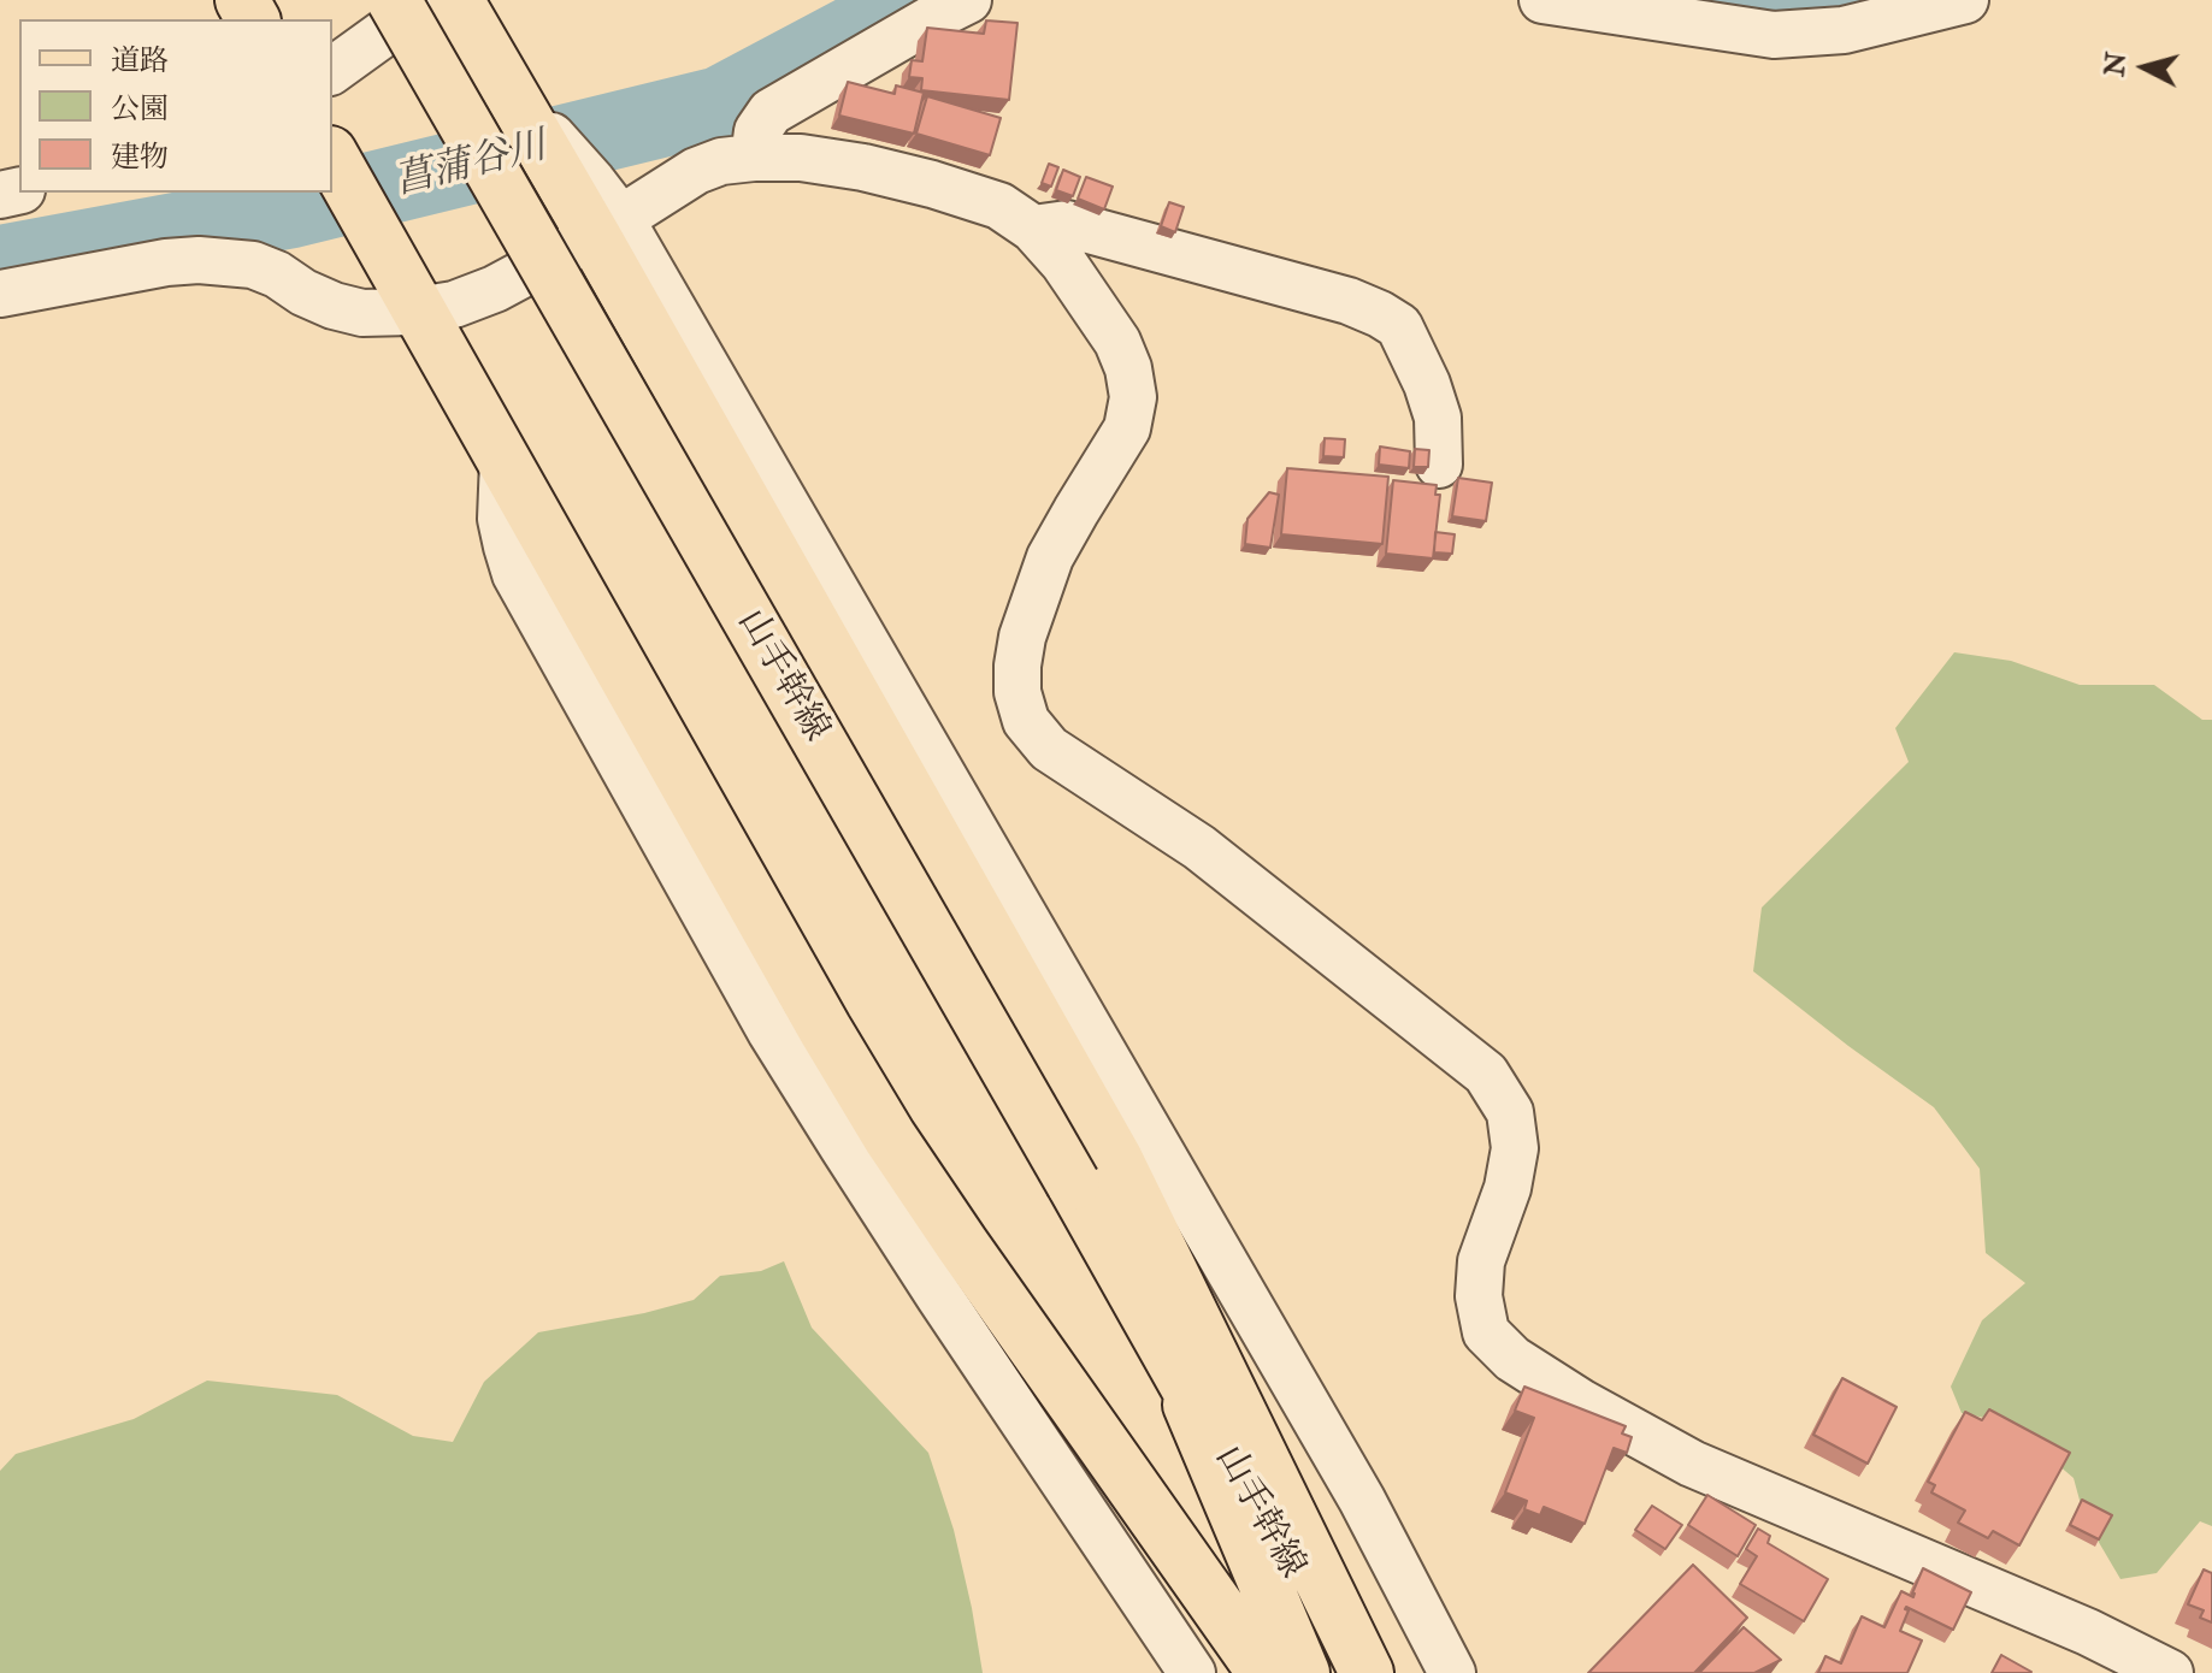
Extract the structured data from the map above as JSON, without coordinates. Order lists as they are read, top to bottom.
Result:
{
  "streets": {
    "main road": ["山手幹線"]
  },
  "water": ["菖蒲谷川"],
  "legend": ["道路", "公園", "建物"],
  "north": "left"
}
